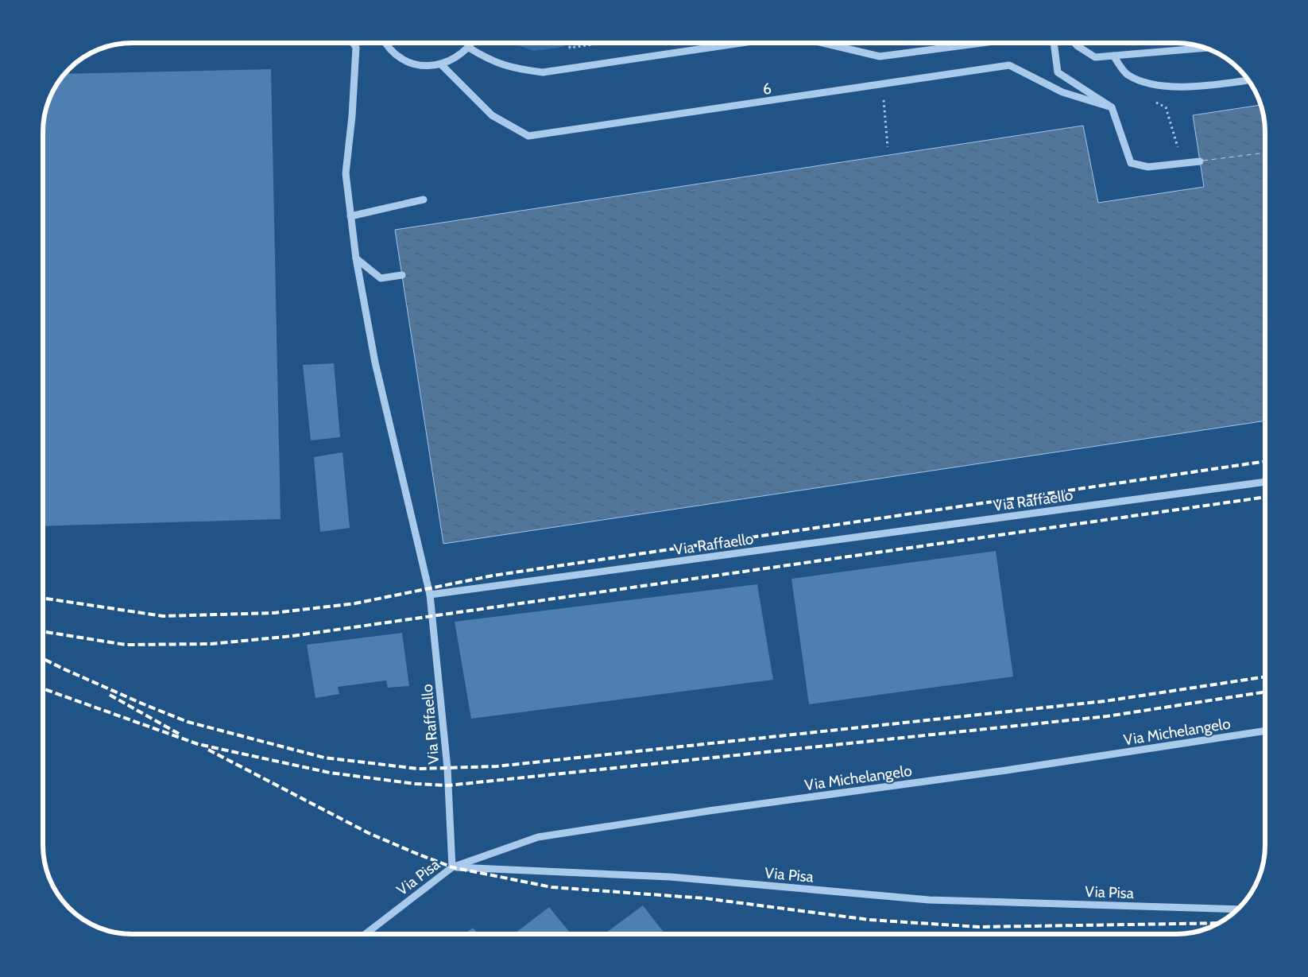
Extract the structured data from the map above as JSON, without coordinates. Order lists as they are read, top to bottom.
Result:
{
  "streets": {
    "lane": [
      "6",
      "Via Raffaello",
      "Via Michelangelo",
      "Via Pisa"
    ]
  },
  "crossings": [
    ["Via Raffaello", "Via Michelangelo"],
    ["Via Raffaello", "Via Pisa"],
    ["Via Michelangelo", "Via Pisa"]
  ]
}
